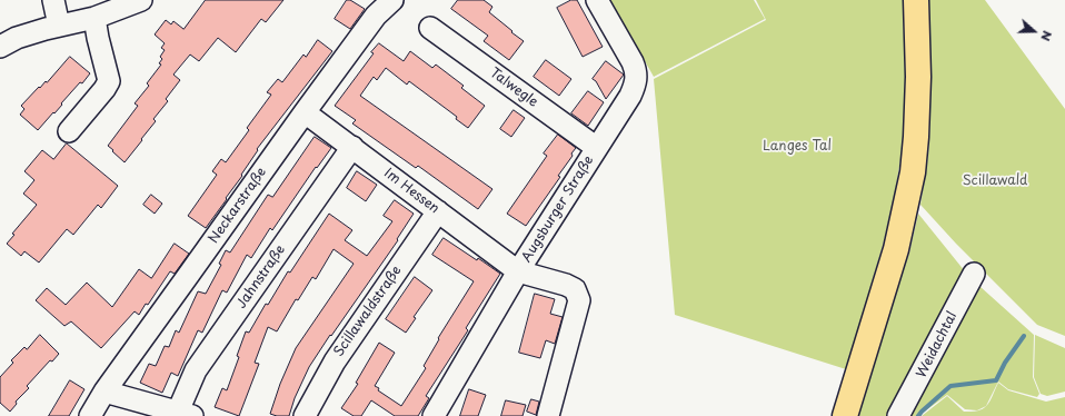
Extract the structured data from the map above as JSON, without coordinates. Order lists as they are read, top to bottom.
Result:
{
  "streets": {
    "street": [
      "Talwegle",
      "Im Hessen",
      "Neckarstraße",
      "Augsburger Straße",
      "Jahnstraße",
      "Scillawaldstraße",
      "Weidachtal"
    ]
  },
  "crossings": [
    ["Talwegle", "Augsburger Straße"],
    ["Im Hessen", "Neckarstraße"],
    ["Im Hessen", "Augsburger Straße"],
    ["Im Hessen", "Jahnstraße"],
    ["Im Hessen", "Scillawaldstraße"]
  ],
  "parks": ["Langes Tal", "Scillawald"],
  "north": "right"
}
